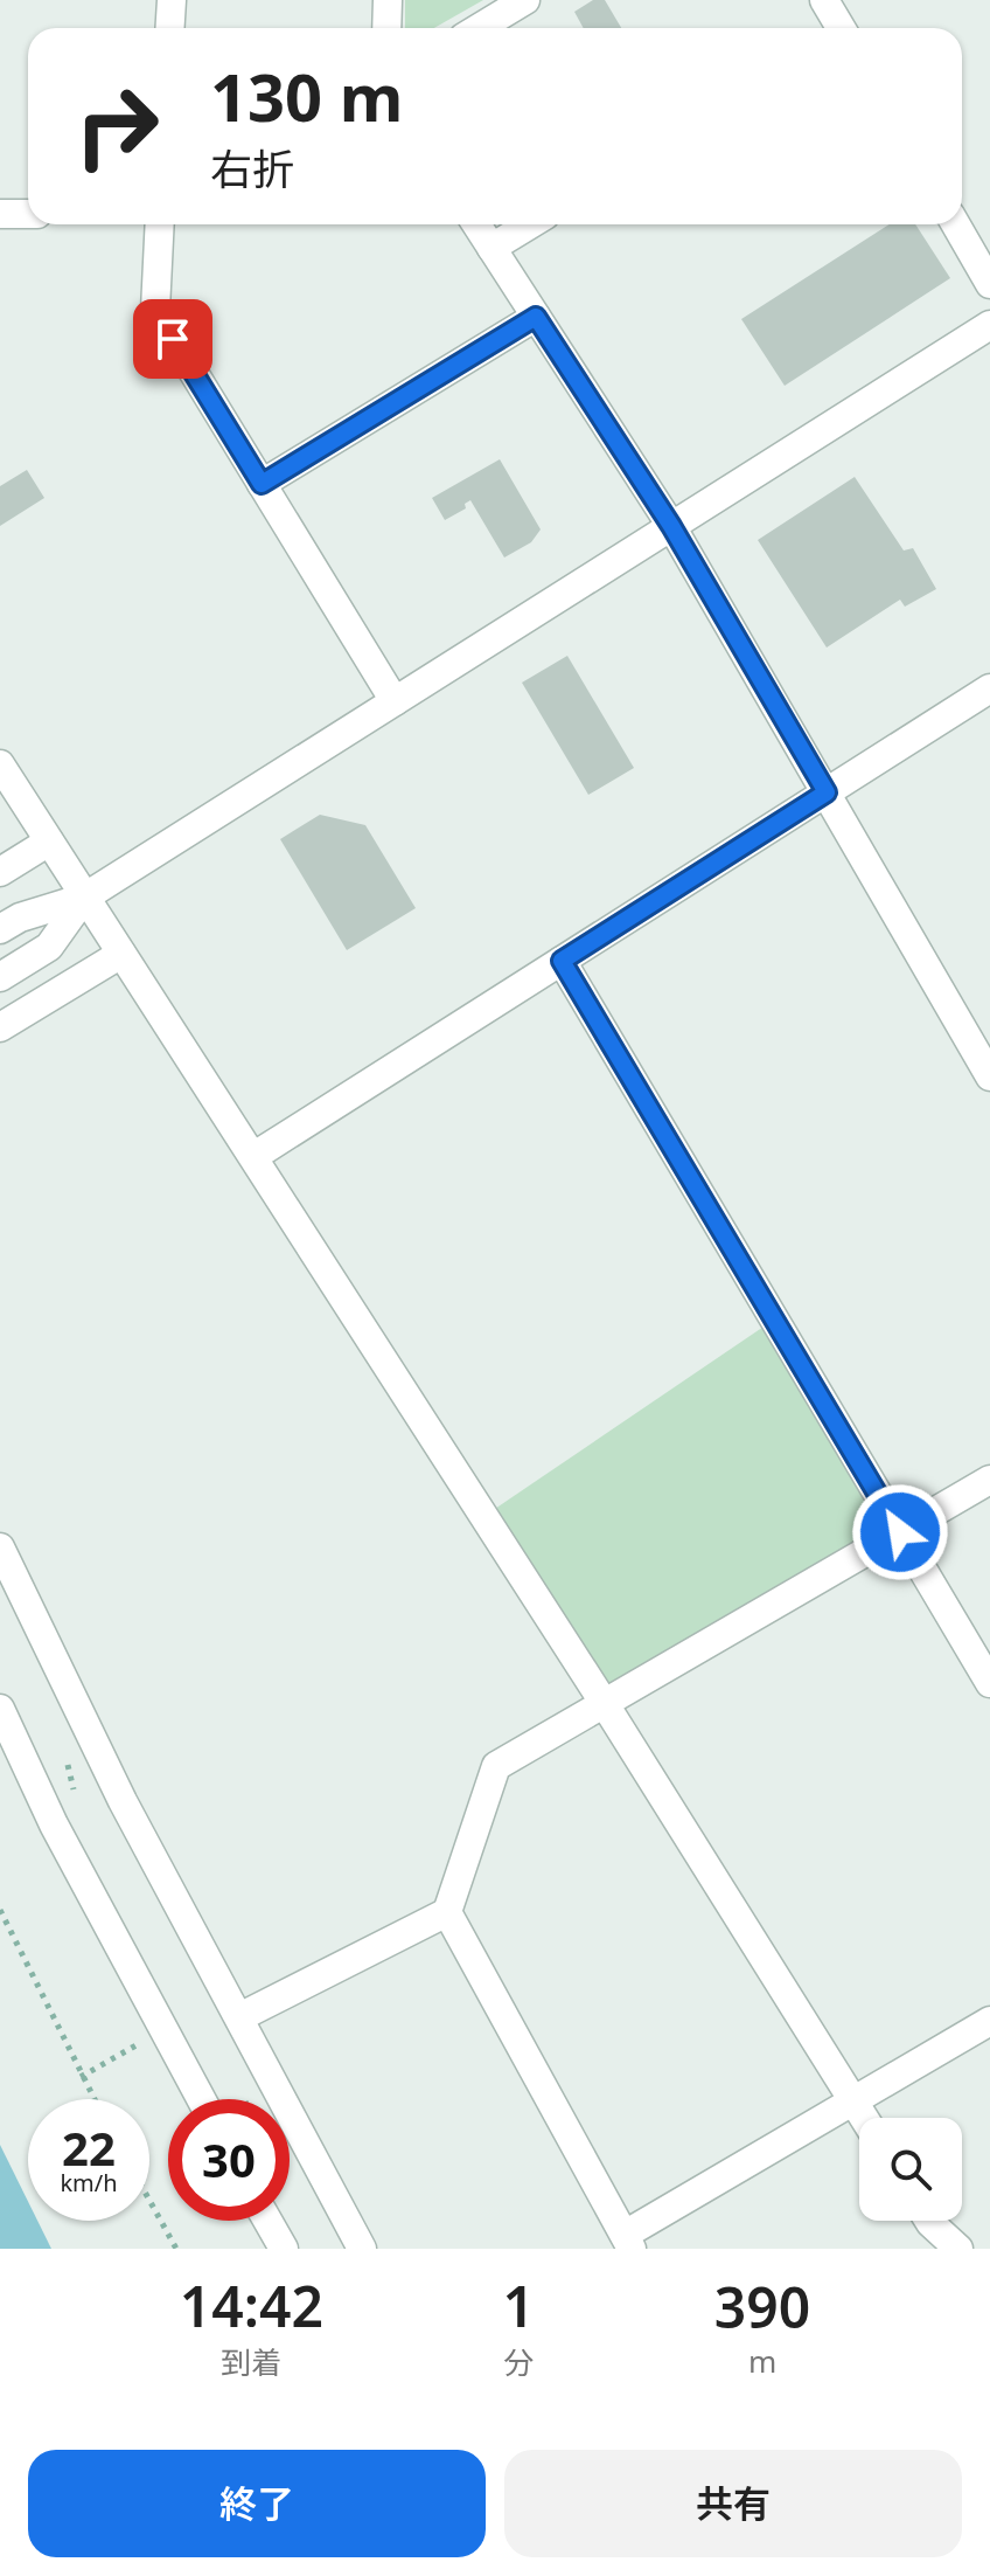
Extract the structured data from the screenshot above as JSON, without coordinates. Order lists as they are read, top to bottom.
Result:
{
  "page": {
    "turn": ["130 m", "右折"],
    "speed": "22 km/h",
    "limit": "30",
    "eta": [
      "14:42",
      "到着",
      "1",
      "分",
      "390",
      "m"
    ],
    "buttons": ["終了", "共有"]
  }
}
